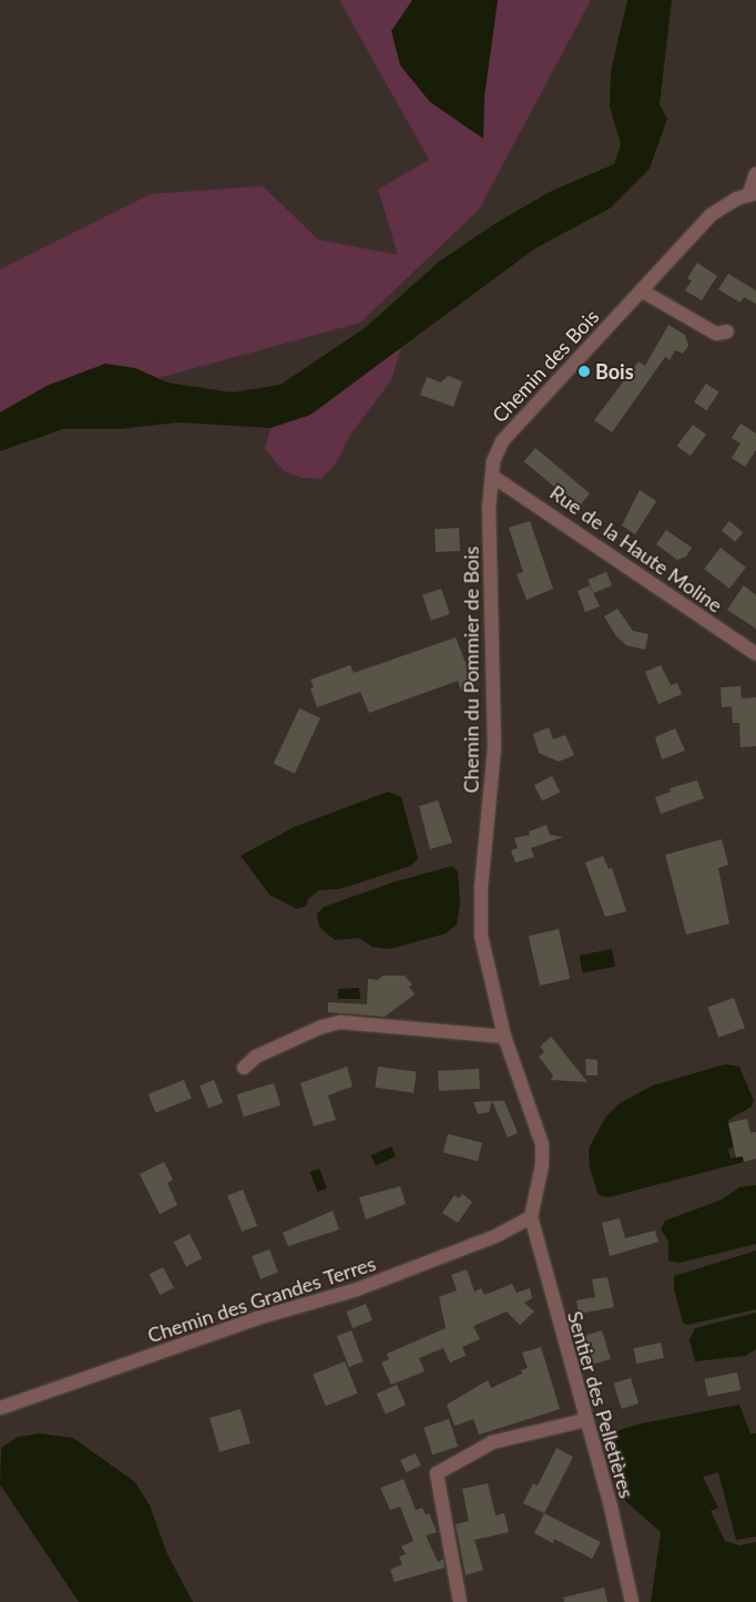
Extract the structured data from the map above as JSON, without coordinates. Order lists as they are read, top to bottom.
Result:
{
  "streets": {
    "street": [
      "Chemin des Bois",
      "Rue de la Haute Moline",
      "Chemin du Pommier de Bois",
      "Chemin des Grandes Terres",
      "Sentier des Pelletières"
    ]
  },
  "crossings": [
    ["Chemin des Bois", "Rue de la Haute Moline"],
    ["Chemin des Bois", "Chemin du Pommier de Bois"],
    ["Rue de la Haute Moline", "Chemin du Pommier de Bois"],
    ["Chemin du Pommier de Bois", "Chemin des Grandes Terres"],
    ["Chemin du Pommier de Bois", "Sentier des Pelletières"],
    ["Chemin des Grandes Terres", "Sentier des Pelletières"]
  ],
  "places": ["Bois"]
}
